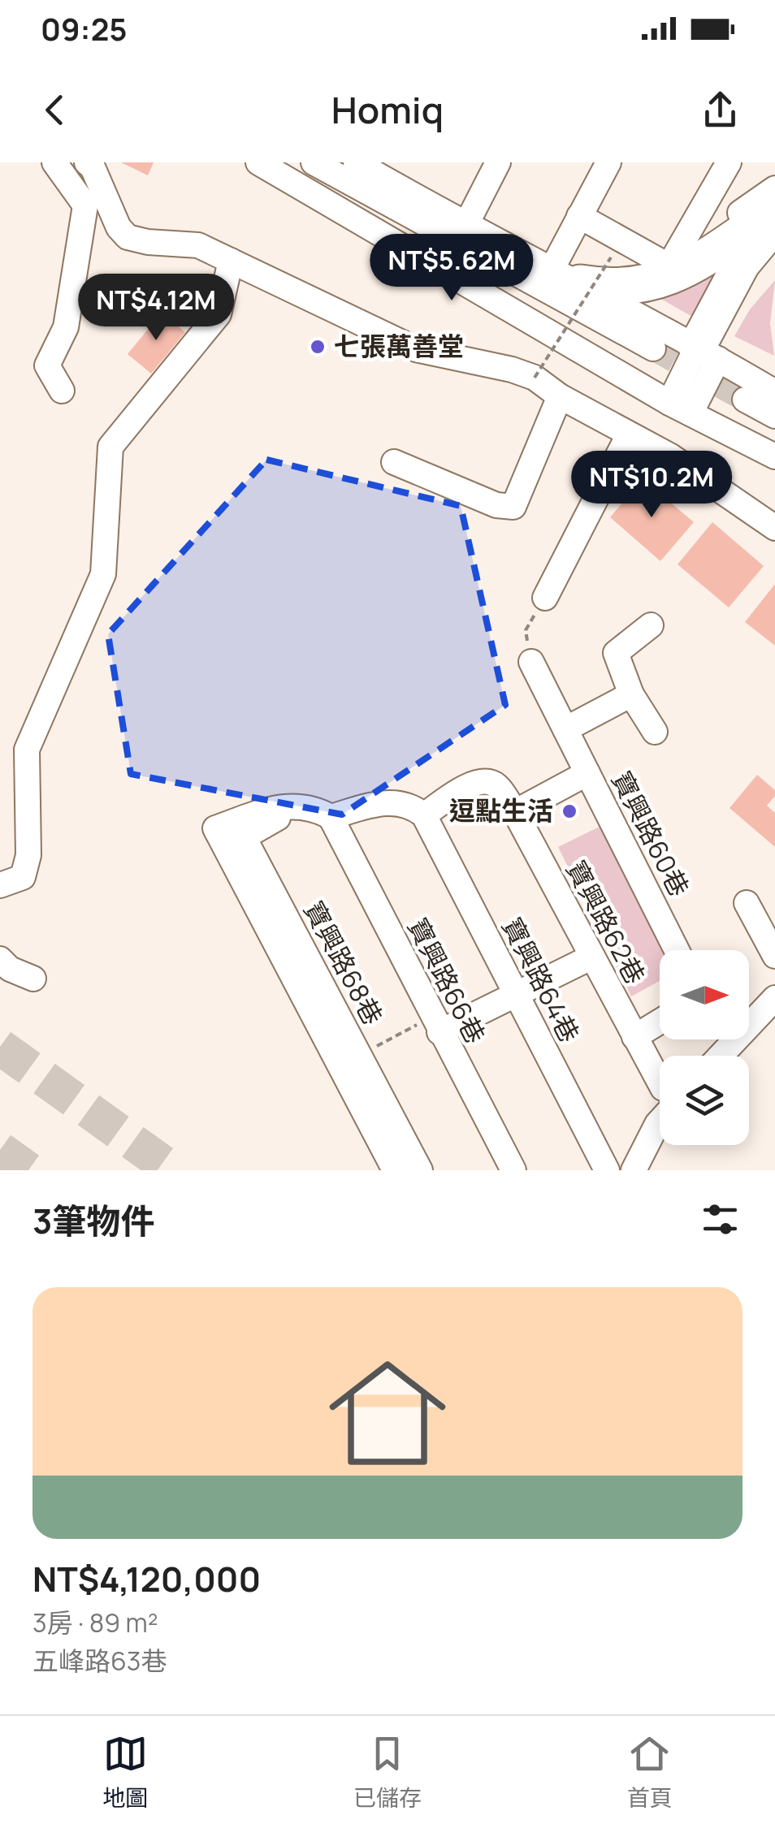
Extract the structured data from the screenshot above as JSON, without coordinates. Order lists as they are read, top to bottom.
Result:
{
  "streets": {
    "street": [
      "寶興路60巷",
      "寶興路62巷",
      "寶興路68巷",
      "寶興路64巷",
      "寶興路66巷"
    ]
  },
  "crossings": [
    ["寶興路62巷", "寶興路64巷"]
  ],
  "places": ["七張萬善堂", "逗點生活"],
  "north": "right",
  "page": {
    "status": "09:25",
    "header": "Homiq",
    "price": ["NT$5.62M", "NT$4.12M", "NT$10.2M"],
    "heading": "3筆物件",
    "list": [
      {
        "name": "NT$4,120,000",
        "note": "3房 · 89 m² · 五峰路63巷"
      }
    ],
    "tabs": ["地圖", "已儲存", "首頁"]
  }
}
